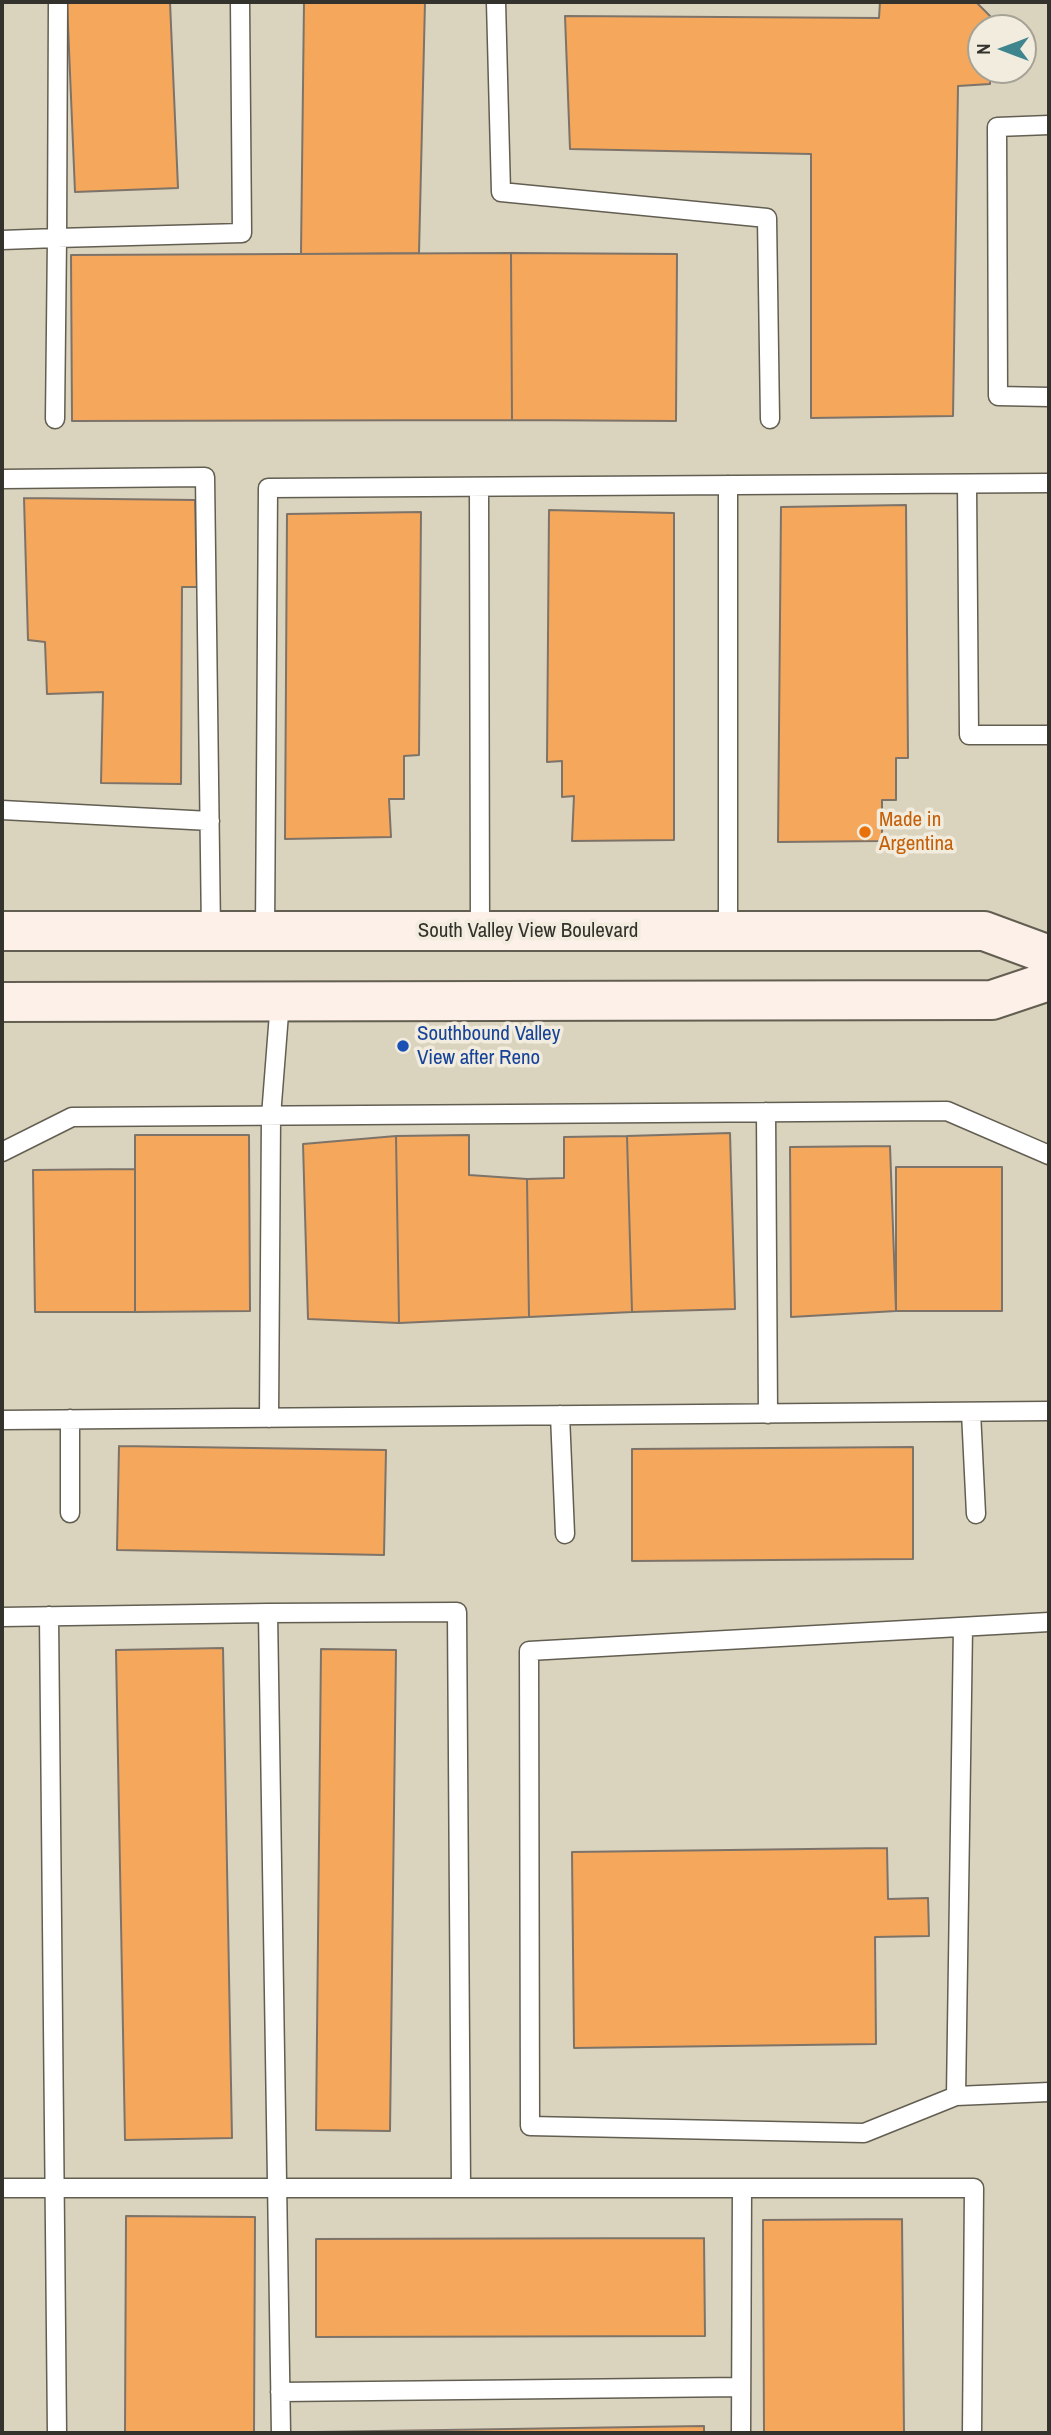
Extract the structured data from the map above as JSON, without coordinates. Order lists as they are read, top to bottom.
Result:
{
  "streets": {
    "main road": ["South Valley View Boulevard"]
  },
  "places": ["Made in Argentina", "Southbound Valley View after Reno"],
  "north": "left"
}
